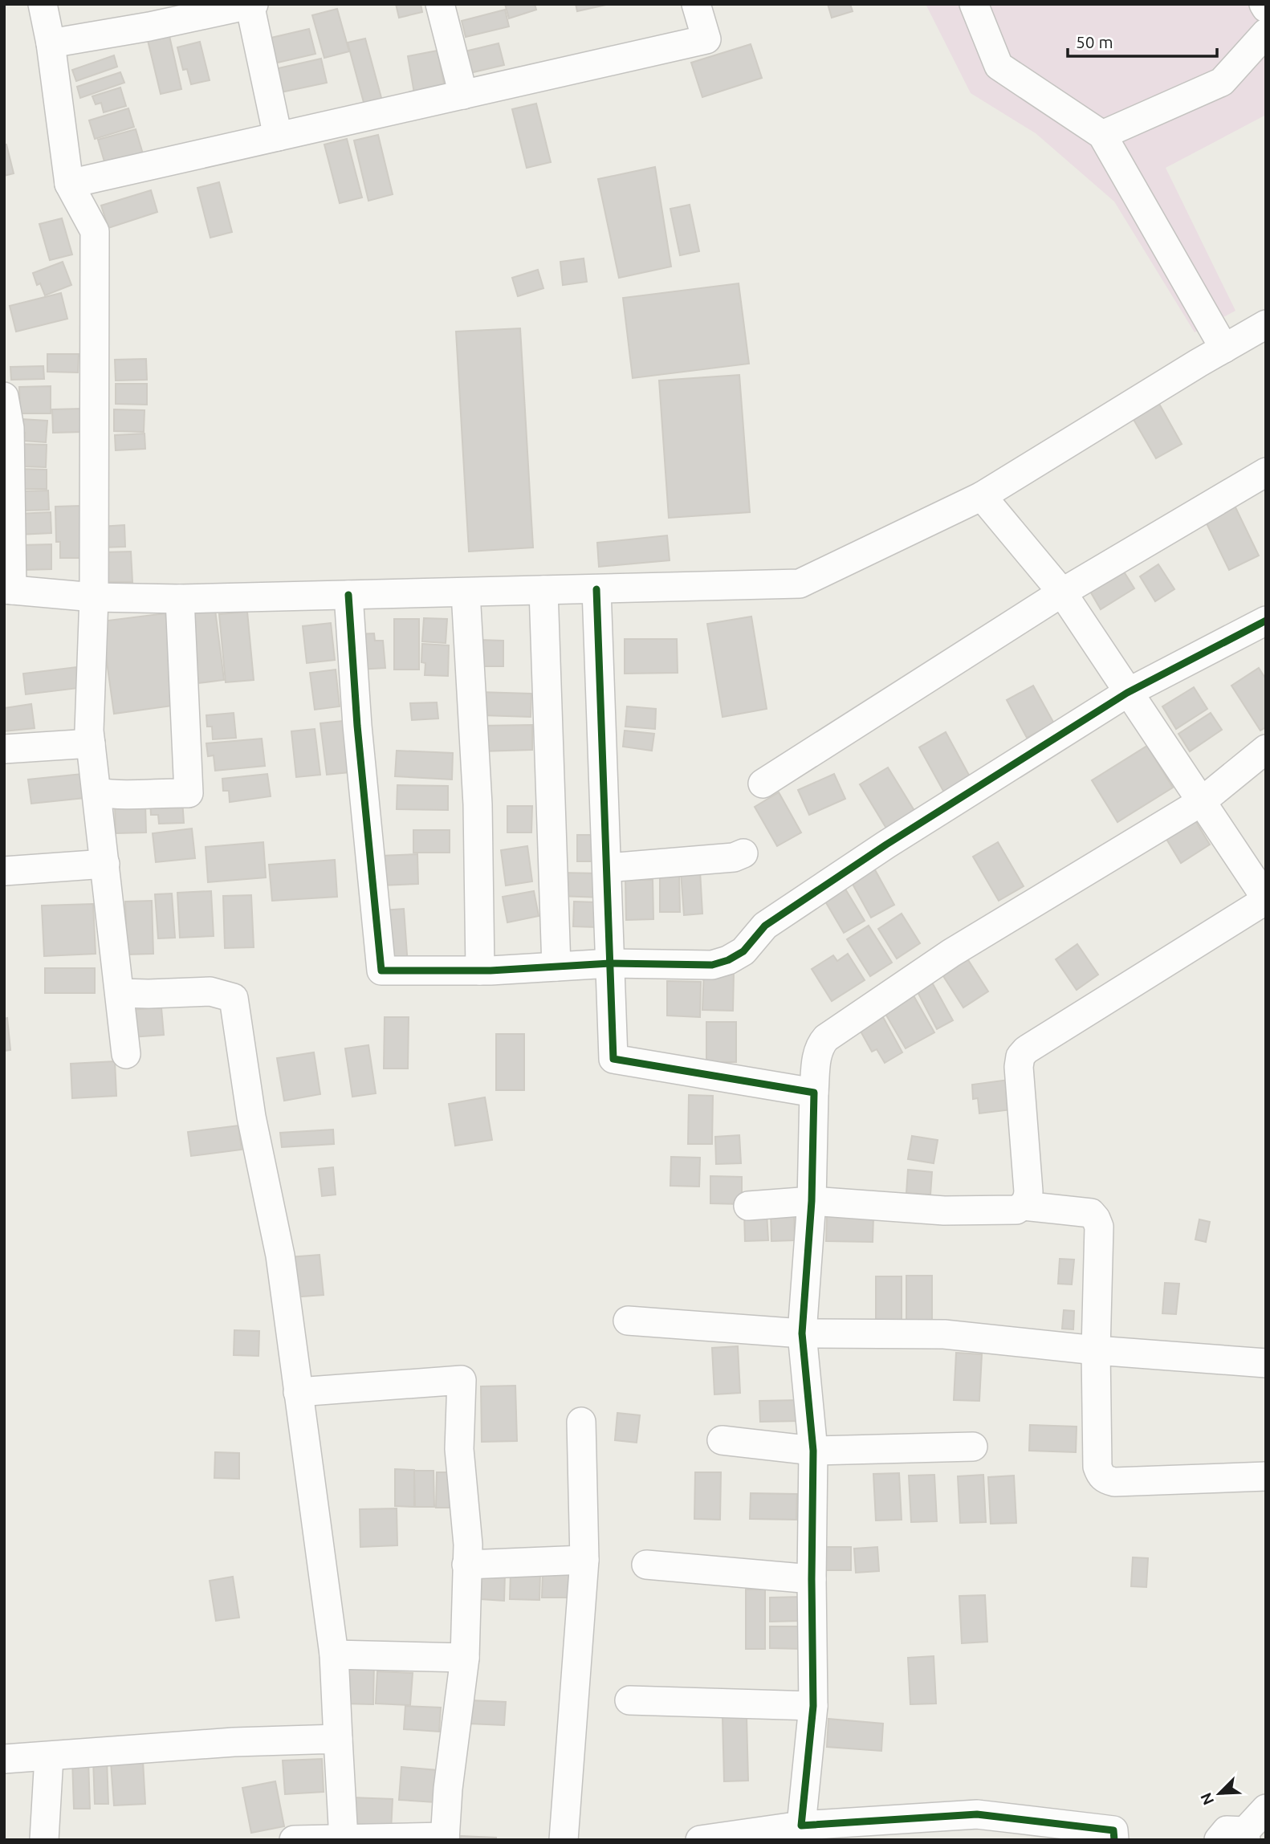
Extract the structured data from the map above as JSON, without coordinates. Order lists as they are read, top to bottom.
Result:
{
  "scale_bar": "50 m",
  "north": "bottom left"
}
